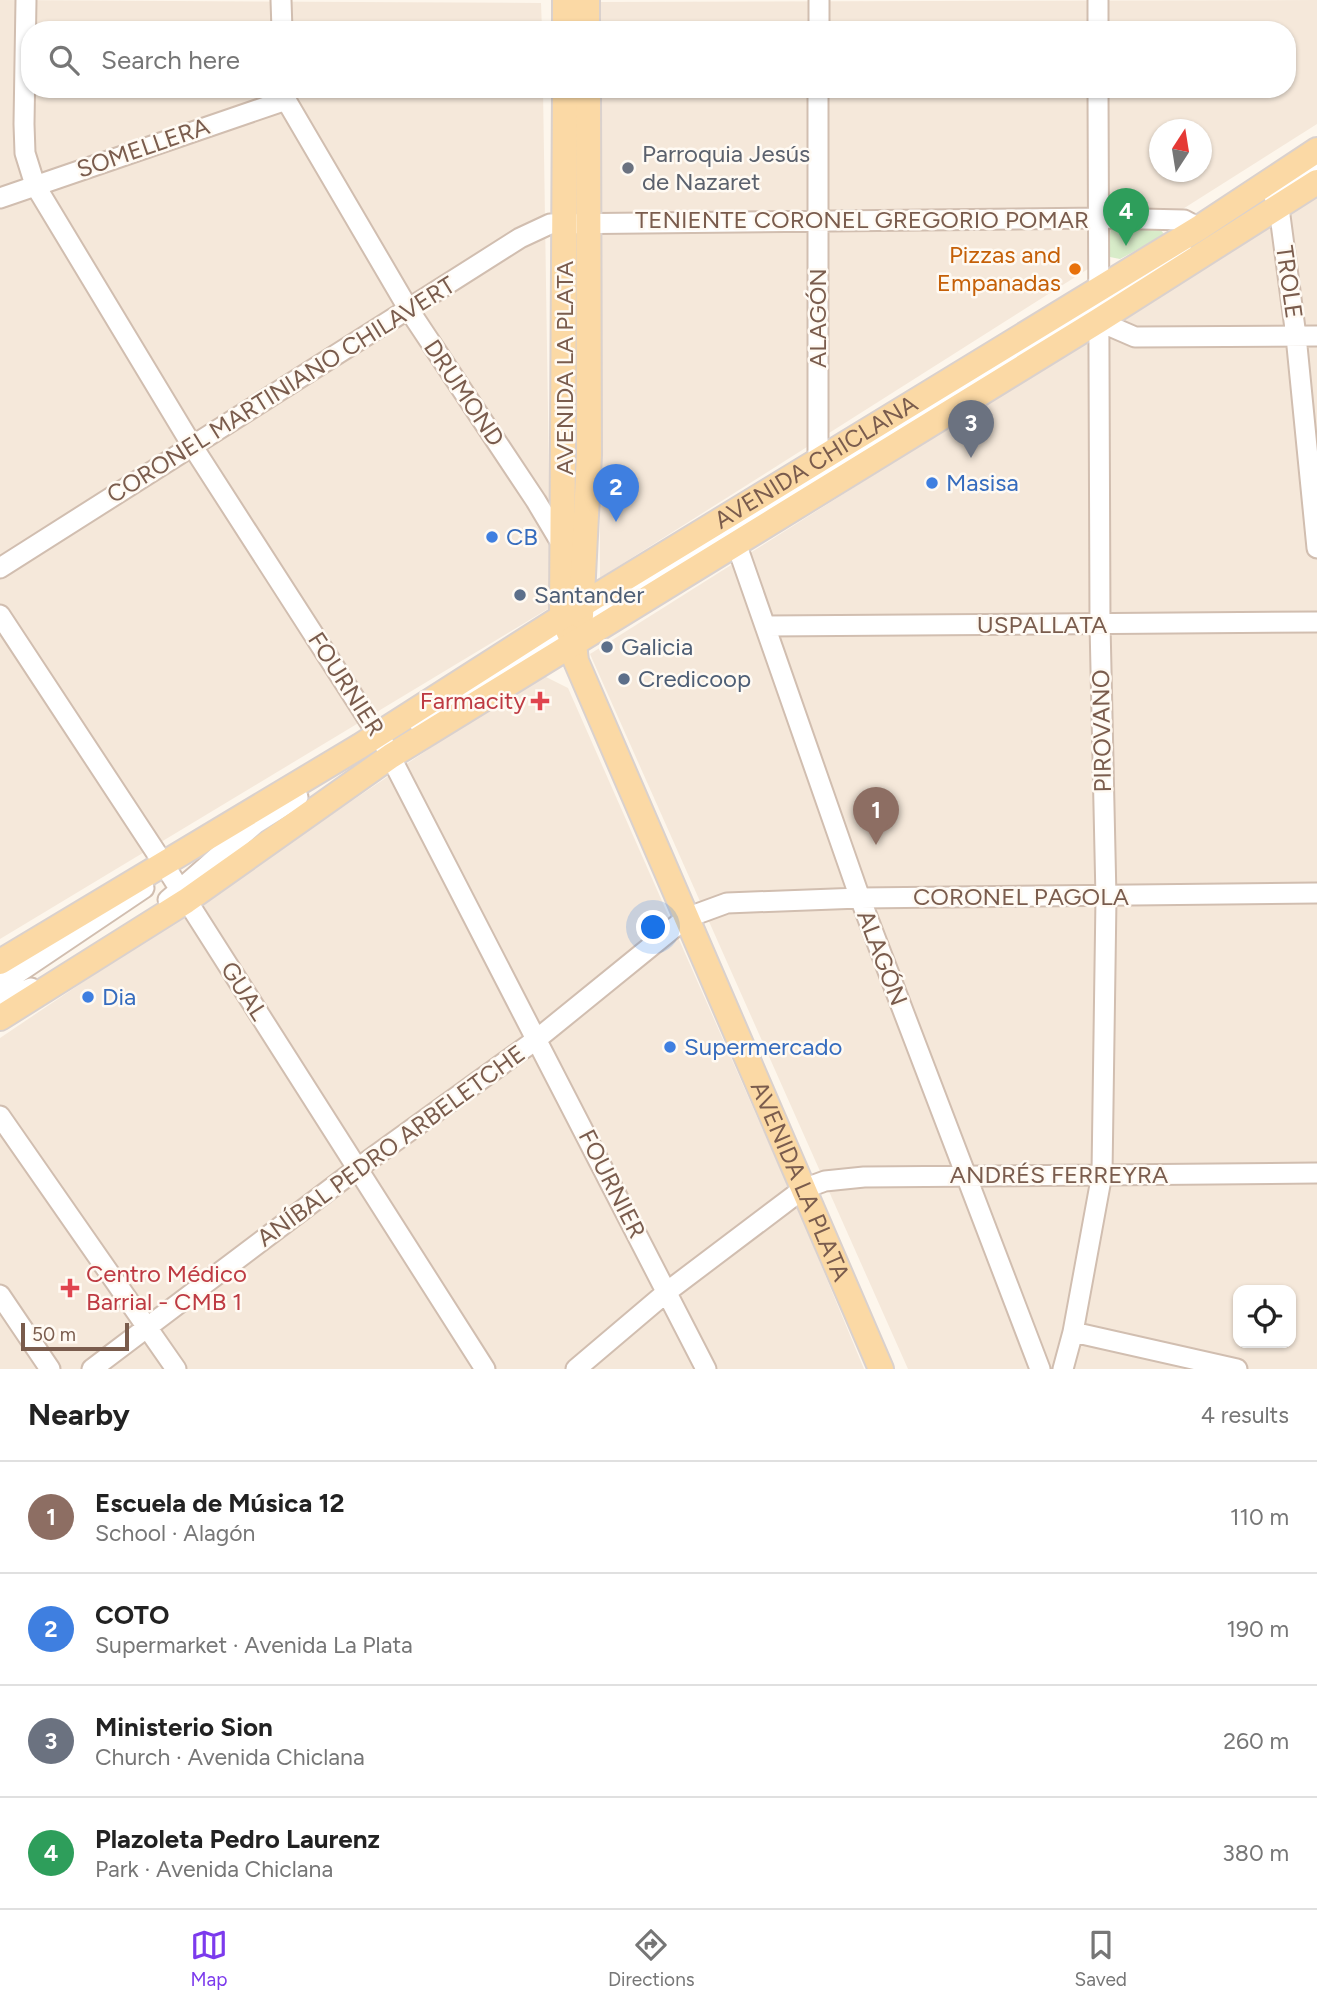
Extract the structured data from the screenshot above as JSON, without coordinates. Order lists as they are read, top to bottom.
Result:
{
  "streets": {
    "main road": ["AVENIDA LA PLATA", "AVENIDA CHICLANA"],
    "street": [
      "SOMELLERA",
      "TENIENTE CORONEL GREGORIO POMAR",
      "TROLE",
      "ALAGÓN",
      "CORONEL MARTINIANO CHILAVERT",
      "DRUMOND",
      "USPALLATA",
      "FOURNIER",
      "PIROVANO",
      "CORONEL PAGOLA",
      "GUAL",
      "ANÍBAL PEDRO ARBELETCHE",
      "ANDRÉS FERREYRA"
    ]
  },
  "crossings": [
    ["SOMELLERA", "FOURNIER"],
    ["TENIENTE CORONEL GREGORIO POMAR", "ALAGÓN"],
    ["TENIENTE CORONEL GREGORIO POMAR", "AVENIDA LA PLATA"],
    ["TENIENTE CORONEL GREGORIO POMAR", "CORONEL MARTINIANO CHILAVERT"],
    ["TENIENTE CORONEL GREGORIO POMAR", "AVENIDA CHICLANA"],
    ["TENIENTE CORONEL GREGORIO POMAR", "PIROVANO"],
    ["TROLE", "AVENIDA CHICLANA"],
    ["ALAGÓN", "AVENIDA CHICLANA"],
    ["ALAGÓN", "USPALLATA"],
    ["ALAGÓN", "CORONEL PAGOLA"],
    ["ALAGÓN", "ANDRÉS FERREYRA"],
    ["AVENIDA LA PLATA", "CORONEL MARTINIANO CHILAVERT"],
    ["AVENIDA LA PLATA", "DRUMOND"],
    ["AVENIDA LA PLATA", "AVENIDA CHICLANA"],
    ["AVENIDA LA PLATA", "CORONEL PAGOLA"],
    ["AVENIDA LA PLATA", "ANÍBAL PEDRO ARBELETCHE"],
    ["AVENIDA LA PLATA", "ANDRÉS FERREYRA"],
    ["CORONEL MARTINIANO CHILAVERT", "DRUMOND"],
    ["CORONEL MARTINIANO CHILAVERT", "FOURNIER"],
    ["AVENIDA CHICLANA", "PIROVANO"],
    ["USPALLATA", "PIROVANO"],
    ["FOURNIER", "ANÍBAL PEDRO ARBELETCHE"],
    ["PIROVANO", "CORONEL PAGOLA"],
    ["PIROVANO", "ANDRÉS FERREYRA"],
    ["CORONEL PAGOLA", "ANÍBAL PEDRO ARBELETCHE"],
    ["GUAL", "ANÍBAL PEDRO ARBELETCHE"]
  ],
  "places": {
    "other": [
      "Parroquia Jesús de Nazaret",
      "Pizzas and Empanadas",
      "Masisa",
      "CB",
      "Santander",
      "Galicia",
      "Credicoop",
      "Dia",
      "Supermercado"
    ],
    "health": ["Farmacity", "Centro Médico Barrial - CMB 1"]
  },
  "scale_bar": "50 m",
  "north": "top",
  "page": {
    "search": "Search here",
    "pins": [
      "4",
      "3",
      "2",
      "1"
    ],
    "scale": "50 m",
    "heading": ["Nearby", "4 results"],
    "list": [
      {
        "mark": "1",
        "name": "Escuela de Música 12",
        "note": "School · Alagón",
        "value": "110 m"
      },
      {
        "mark": "2",
        "name": "COTO",
        "note": "Supermarket · Avenida La Plata",
        "value": "190 m"
      },
      {
        "mark": "3",
        "name": "Ministerio Sion",
        "note": "Church · Avenida Chiclana",
        "value": "260 m"
      },
      {
        "mark": "4",
        "name": "Plazoleta Pedro Laurenz",
        "note": "Park · Avenida Chiclana",
        "value": "380 m"
      }
    ],
    "nav": ["Map", "Directions", "Saved"]
  }
}
